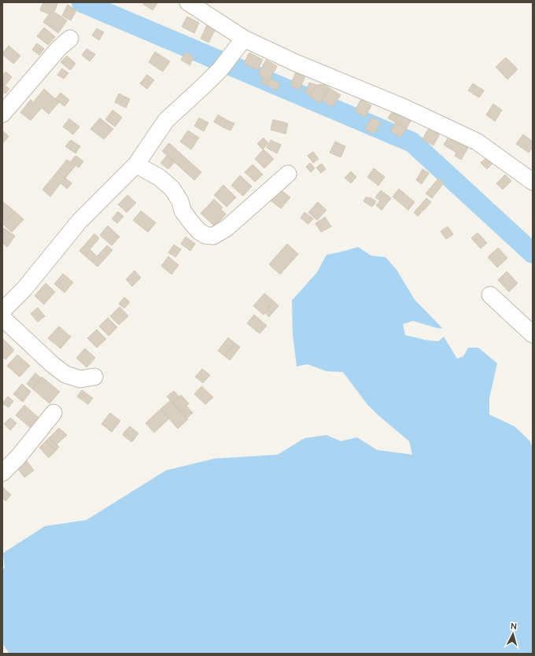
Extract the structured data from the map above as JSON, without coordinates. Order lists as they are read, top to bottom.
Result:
{
  "north": "top"
}
